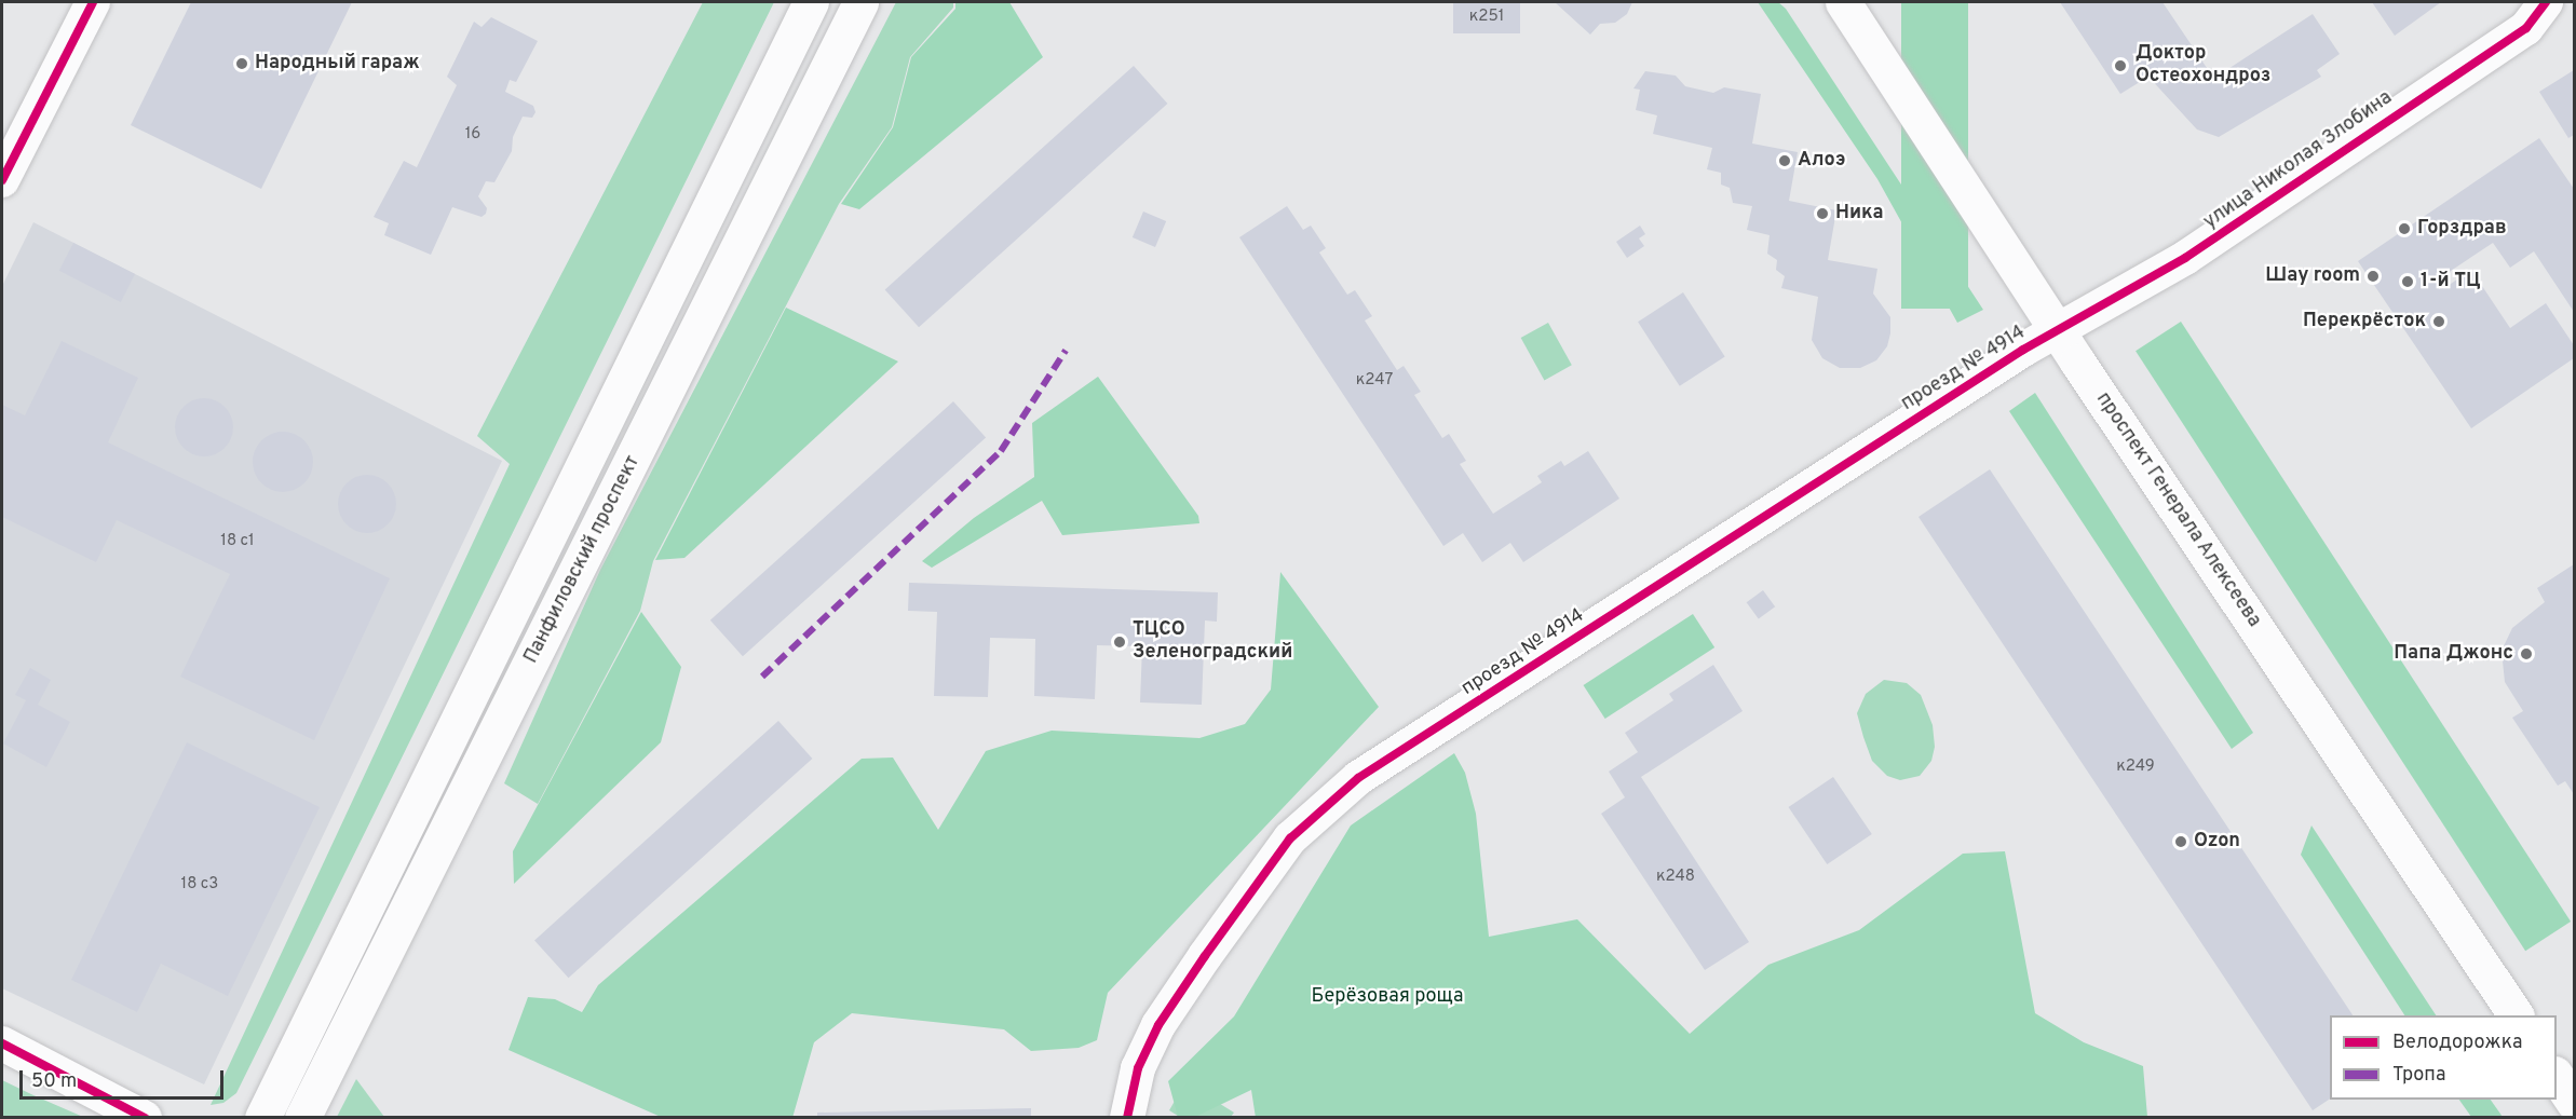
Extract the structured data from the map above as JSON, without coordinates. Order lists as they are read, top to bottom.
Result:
{
  "streets": {
    "main road": ["проспект Генерала Алексеева", "Панфиловский проспект"],
    "street": ["улица Николая Злобина", "проезд № 4914"]
  },
  "crossings": [
    ["улица Николая Злобина", "проезд № 4914"],
    ["улица Николая Злобина", "проспект Генерала Алексеева"],
    ["проезд № 4914", "проспект Генерала Алексеева"]
  ],
  "parks": ["Берёзовая роща"],
  "places": [
    "Народный гараж",
    "Доктор Остеохондроз",
    "Алоэ",
    "Ника",
    "Горздрав",
    "Шау room",
    "1-й ТЦ",
    "Перекрёсток",
    "ТЦСО Зеленоградский",
    "Папа Джонс",
    "Ozon"
  ],
  "house_numbers": [
    "к251",
    "16",
    "к247",
    "18 с1",
    "к249",
    "к248",
    "18 с3"
  ],
  "legend": ["Велодорожка", "Тропа"],
  "scale_bar": "50 m"
}
